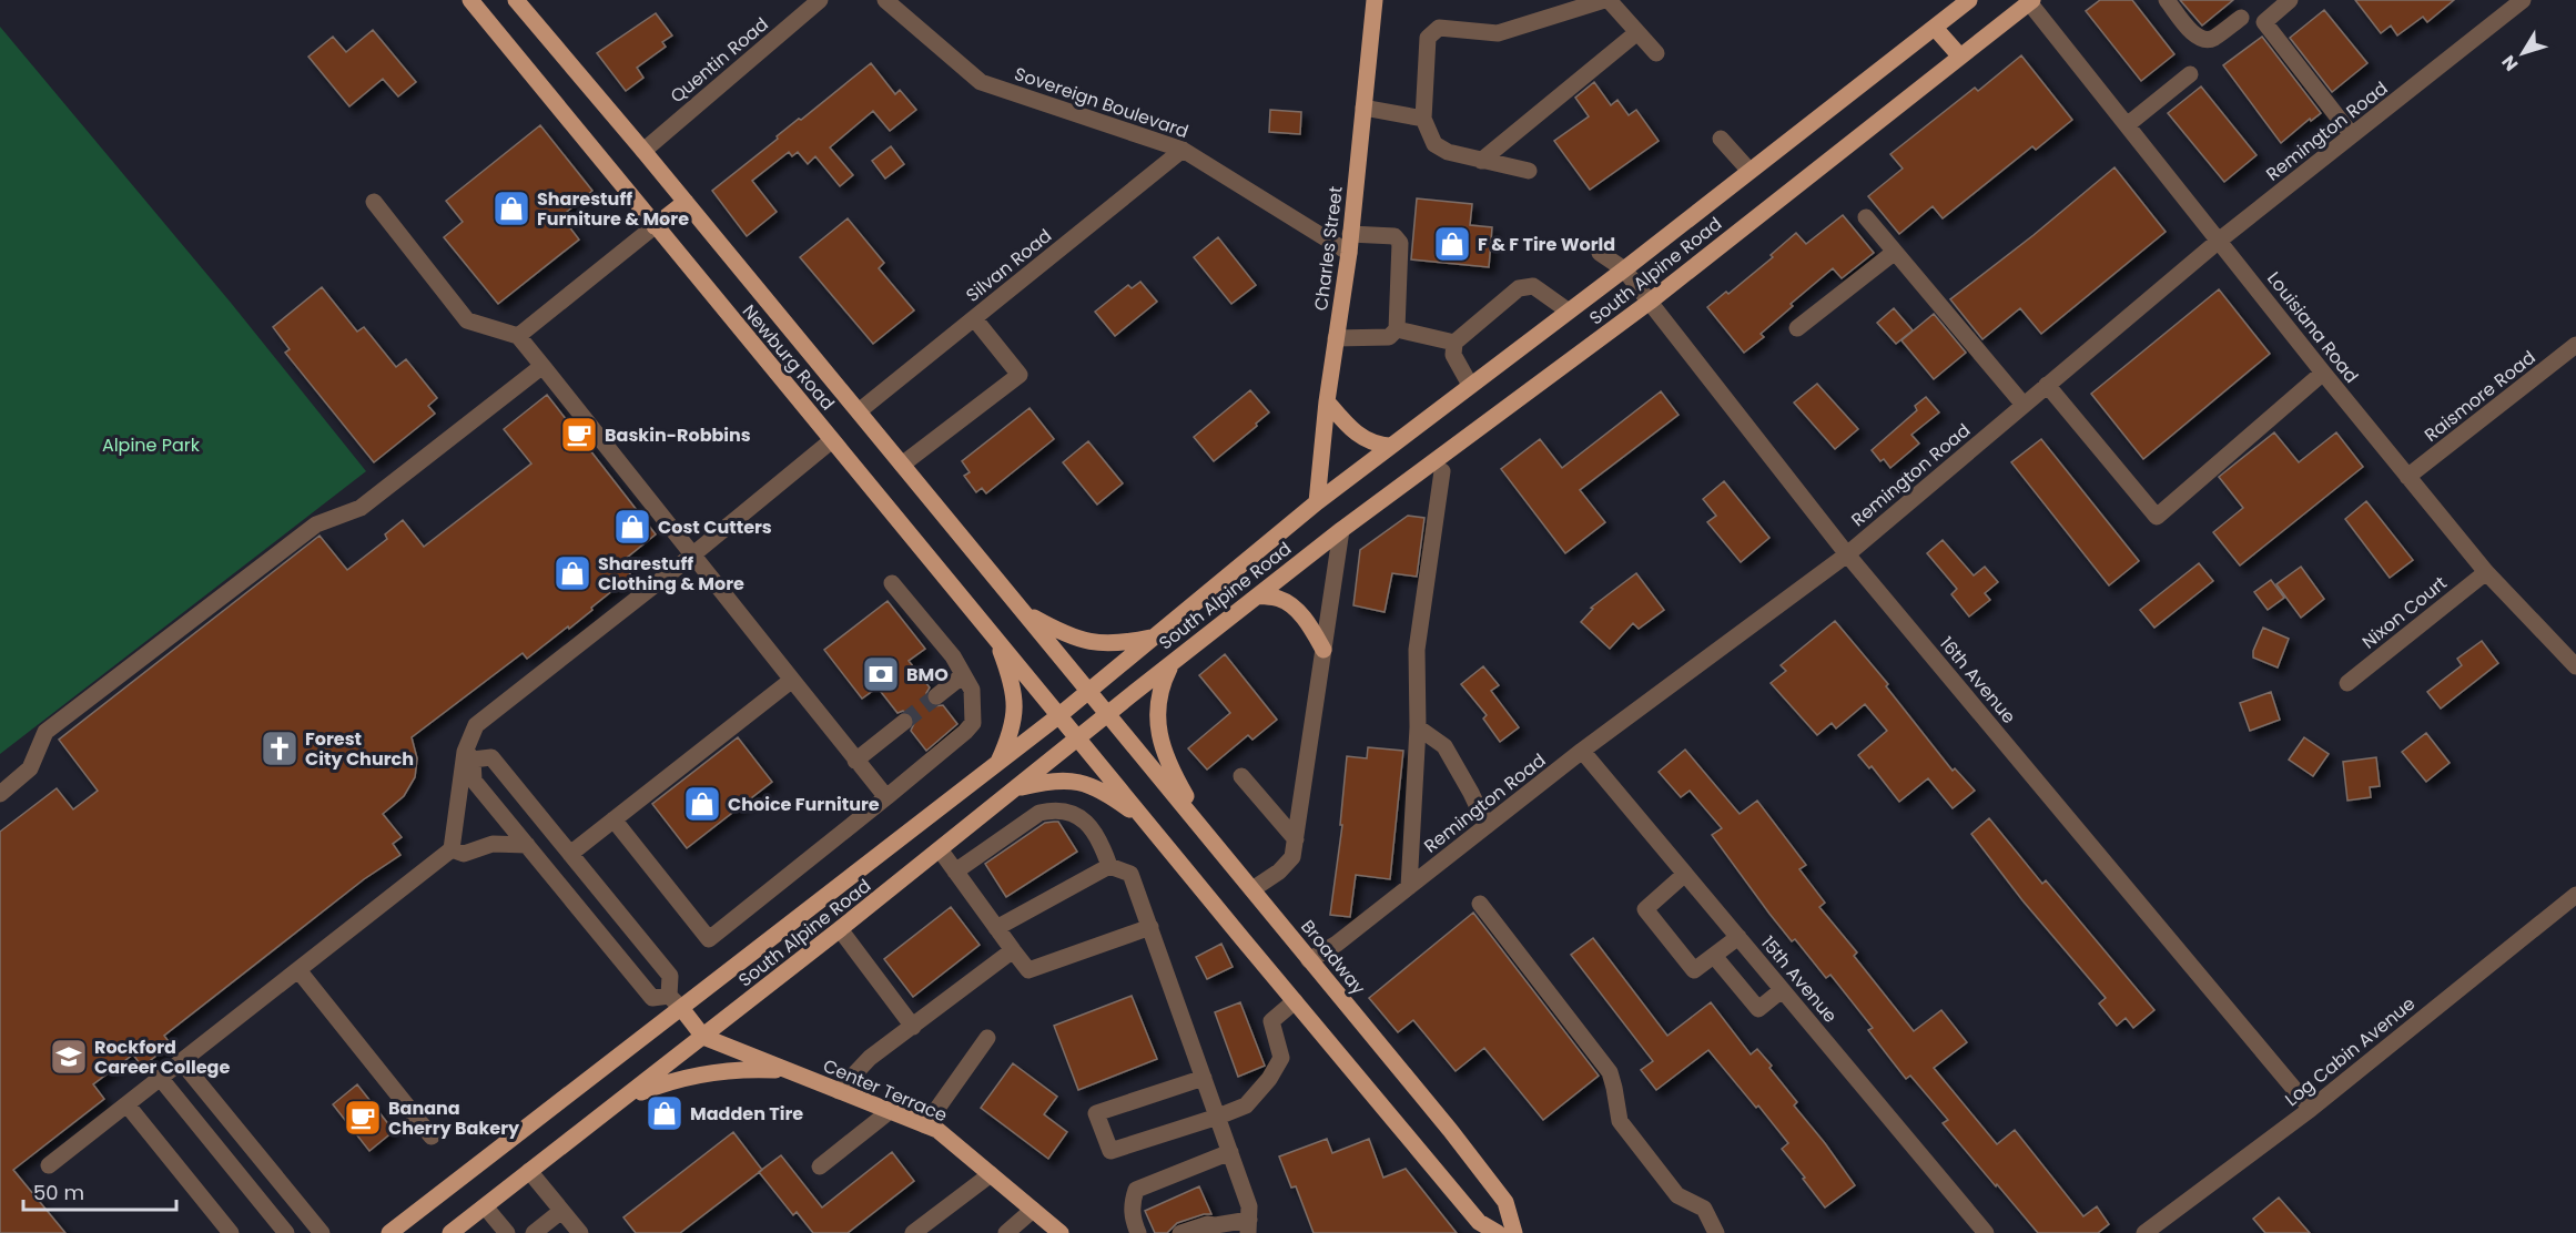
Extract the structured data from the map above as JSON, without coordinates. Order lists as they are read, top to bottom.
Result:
{
  "streets": {
    "main road": [
      "Charles Street",
      "South Alpine Road",
      "Newburg Road",
      "Broadway",
      "Center Terrace"
    ],
    "street": [
      "Quentin Road",
      "Sovereign Boulevard",
      "Remington Road",
      "Silvan Road",
      "Louisiana Road",
      "Raismore Road",
      "Nixon Court",
      "16th Avenue",
      "15th Avenue",
      "Log Cabin Avenue"
    ]
  },
  "crossings": [
    ["Quentin Road", "Newburg Road"],
    ["Sovereign Boulevard", "Charles Street"],
    ["Sovereign Boulevard", "Silvan Road"],
    ["Remington Road", "Louisiana Road"],
    ["Remington Road", "16th Avenue"],
    ["Remington Road", "Broadway"],
    ["Remington Road", "15th Avenue"],
    ["Charles Street", "South Alpine Road"],
    ["Silvan Road", "Newburg Road"],
    ["South Alpine Road", "Louisiana Road"],
    ["South Alpine Road", "Newburg Road"],
    ["South Alpine Road", "16th Avenue"],
    ["South Alpine Road", "Broadway"],
    ["South Alpine Road", "Center Terrace"],
    ["Louisiana Road", "Raismore Road"],
    ["Louisiana Road", "Nixon Court"],
    ["Newburg Road", "Broadway"],
    ["16th Avenue", "Log Cabin Avenue"]
  ],
  "parks": ["Alpine Park"],
  "places": {
    "shop": [
      "Sharestuff Furniture & More",
      "F & F Tire World",
      "Cost Cutters",
      "Sharestuff Clothing & More",
      "Choice Furniture",
      "Madden Tire"
    ],
    "cafe": ["Baskin-Robbins", "Banana Cherry Bakery"],
    "bank": ["BMO"],
    "church": ["Forest City Church"],
    "school or university": ["Rockford Career College"]
  },
  "scale_bar": "50 m",
  "north": "bottom left"
}
